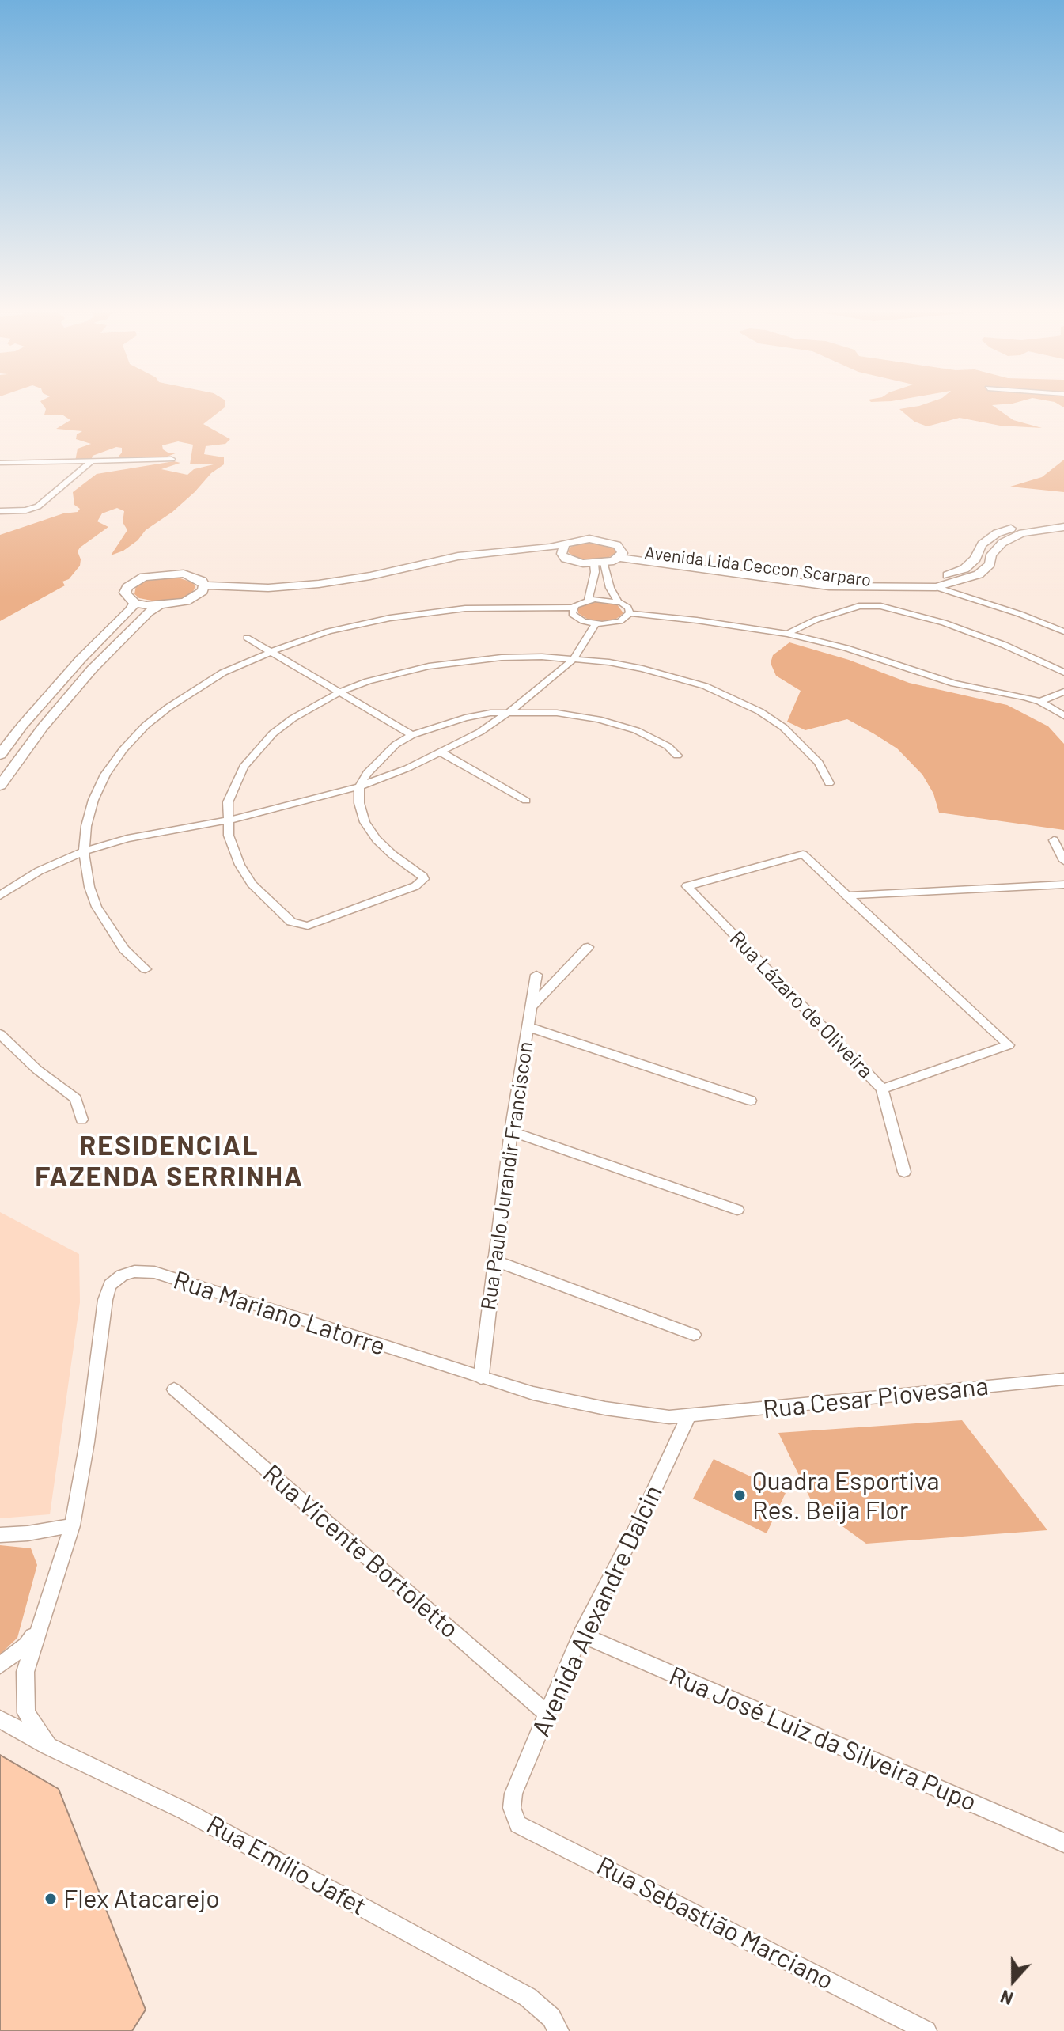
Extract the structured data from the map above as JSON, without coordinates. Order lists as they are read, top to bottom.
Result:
{
  "streets": {
    "main road": ["Avenida Lida Ceccon Scarparo"],
    "street": [
      "Rua Lázaro de Oliveira",
      "Rua Paulo Jurandir Franciscon",
      "Rua Mariano Latorre",
      "Rua Cesar Piovesana",
      "Rua Vicente Bortoletto",
      "Avenida Alexandre Dalcin",
      "Rua José Luiz da Silveira Pupo",
      "Rua Emílio Jafet",
      "Rua Sebastião Marciano"
    ]
  },
  "crossings": [
    ["Rua Paulo Jurandir Franciscon", "Rua Mariano Latorre"],
    ["Rua Mariano Latorre", "Rua Cesar Piovesana"],
    ["Rua Mariano Latorre", "Avenida Alexandre Dalcin"],
    ["Rua Cesar Piovesana", "Avenida Alexandre Dalcin"],
    ["Rua Vicente Bortoletto", "Avenida Alexandre Dalcin"],
    ["Avenida Alexandre Dalcin", "Rua José Luiz da Silveira Pupo"],
    ["Avenida Alexandre Dalcin", "Rua Sebastião Marciano"]
  ],
  "districts": ["RESIDENCIAL FAZENDA SERRINHA"],
  "places": ["Quadra Esportiva Res. Beija Flor", "Flex Atacarejo"],
  "north": "bottom"
}
